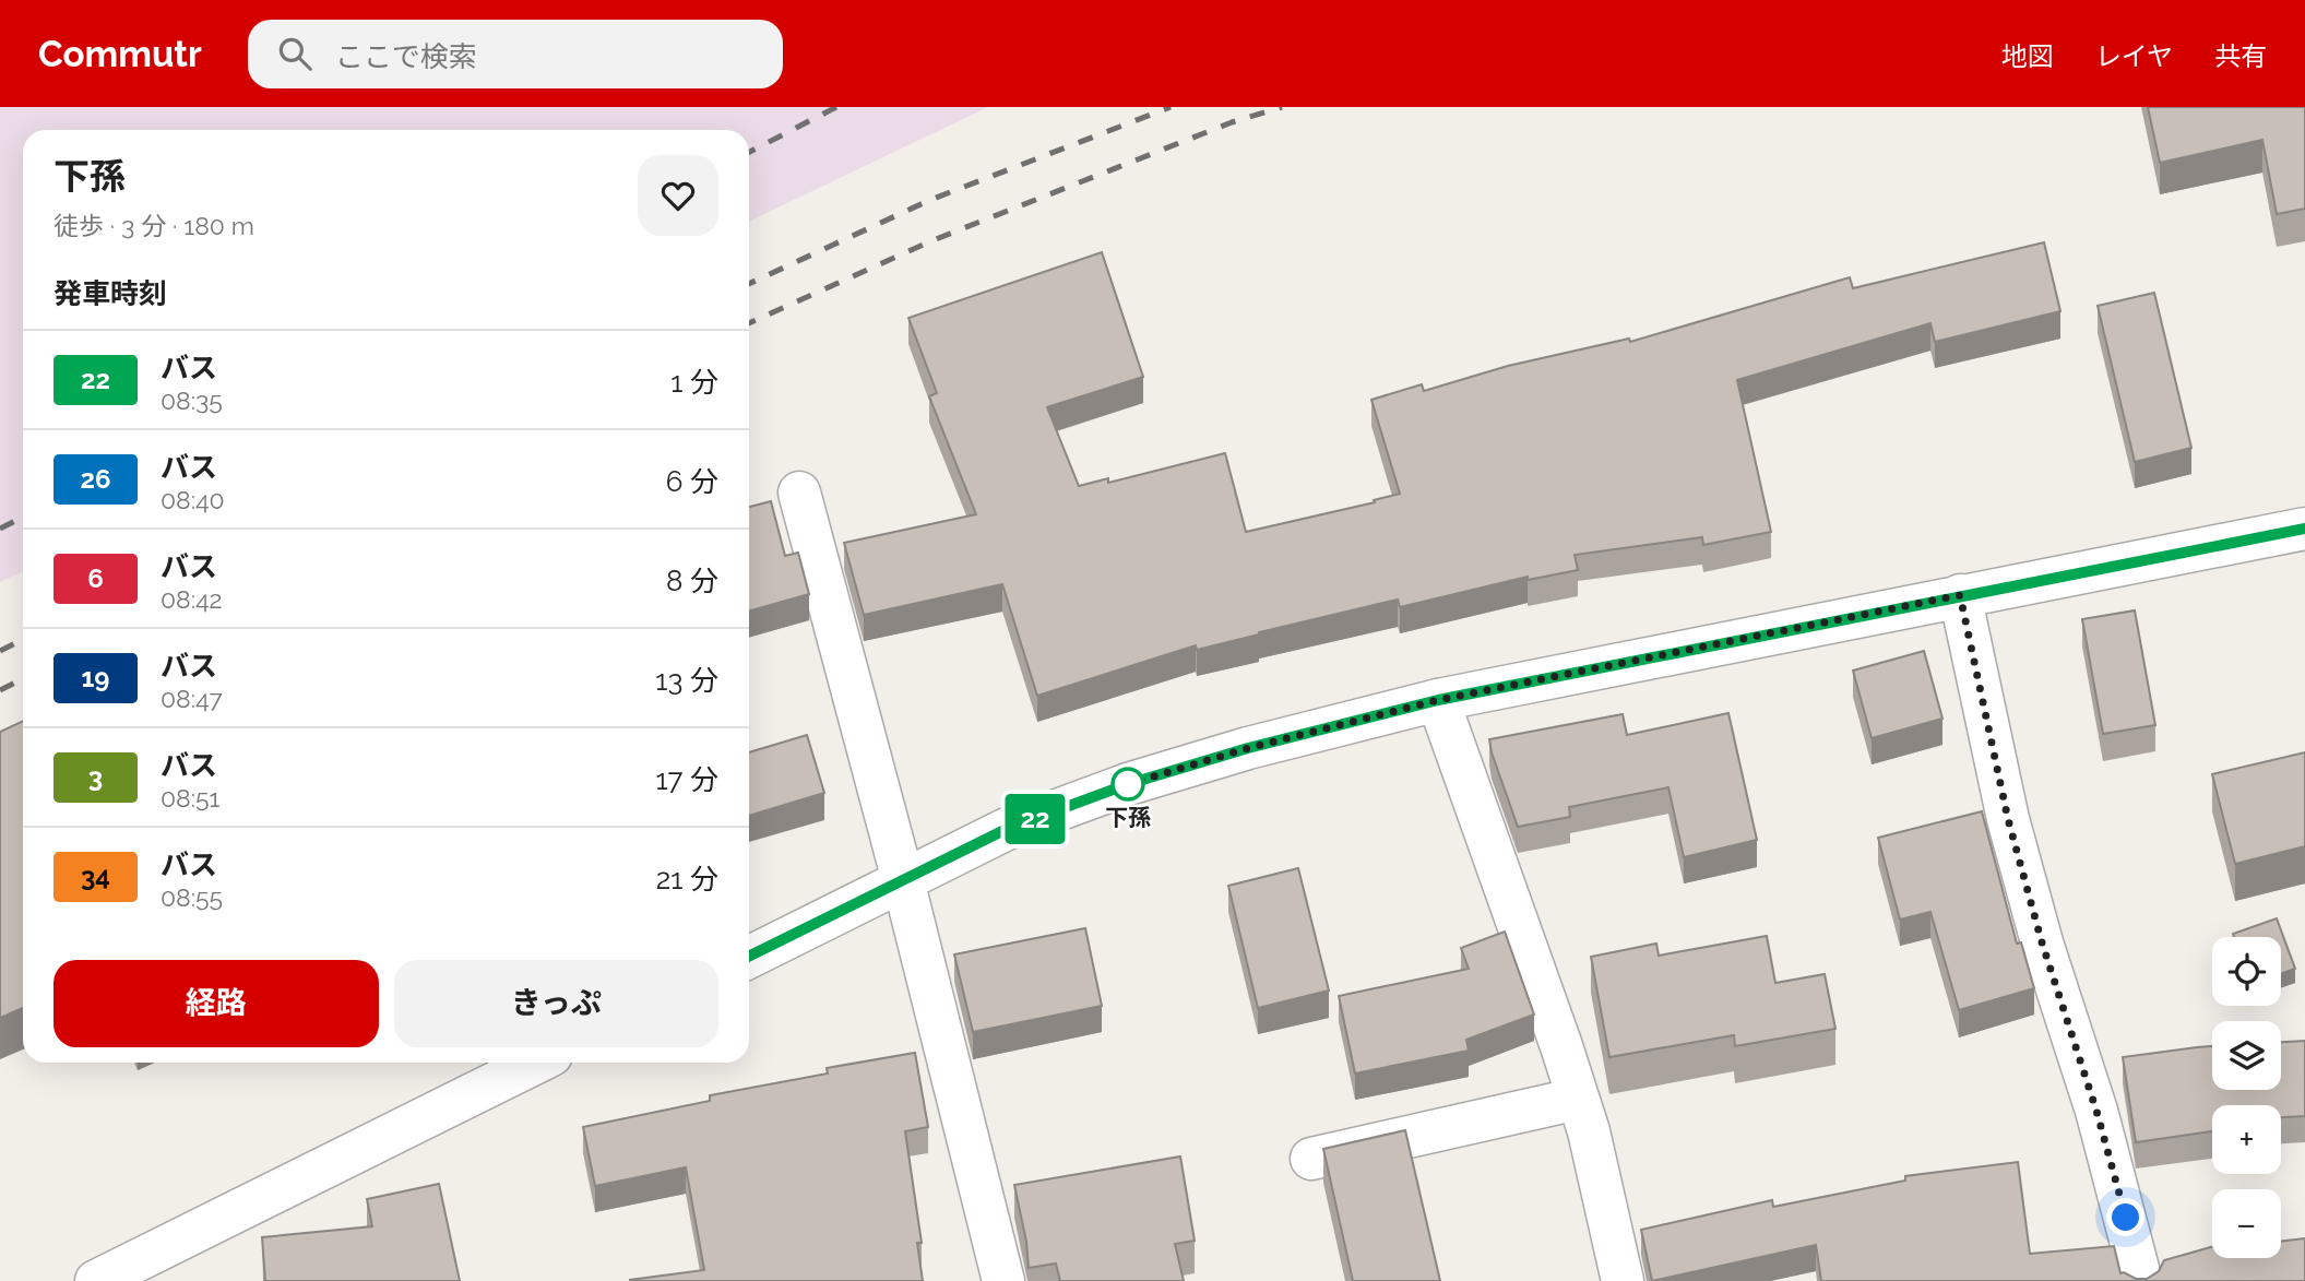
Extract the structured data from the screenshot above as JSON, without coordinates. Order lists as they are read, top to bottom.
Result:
{
  "places": ["下孫"],
  "lines": ["bus line 22"],
  "page": {
    "header": "Commutr",
    "search": "ここで検索",
    "nav": ["地図", "レイヤ", "共有"],
    "on_map": "22",
    "heading": [
      ["下孫", "徒歩 · 3 分 · 180 m"],
      "発車時刻"
    ],
    "list": [
      {
        "mark": "22",
        "name": "バス",
        "note": "08:35",
        "value": "1 分"
      },
      {
        "mark": "26",
        "name": "バス",
        "note": "08:40",
        "value": "6 分"
      },
      {
        "mark": "6",
        "name": "バス",
        "note": "08:42",
        "value": "8 分"
      },
      {
        "mark": "19",
        "name": "バス",
        "note": "08:47",
        "value": "13 分"
      },
      {
        "mark": "3",
        "name": "バス",
        "note": "08:51",
        "value": "17 分"
      },
      {
        "mark": "34",
        "name": "バス",
        "note": "08:55",
        "value": "21 分"
      }
    ],
    "map_buttons": ["+", "−"],
    "buttons": ["経路", "きっぷ"]
  }
}
